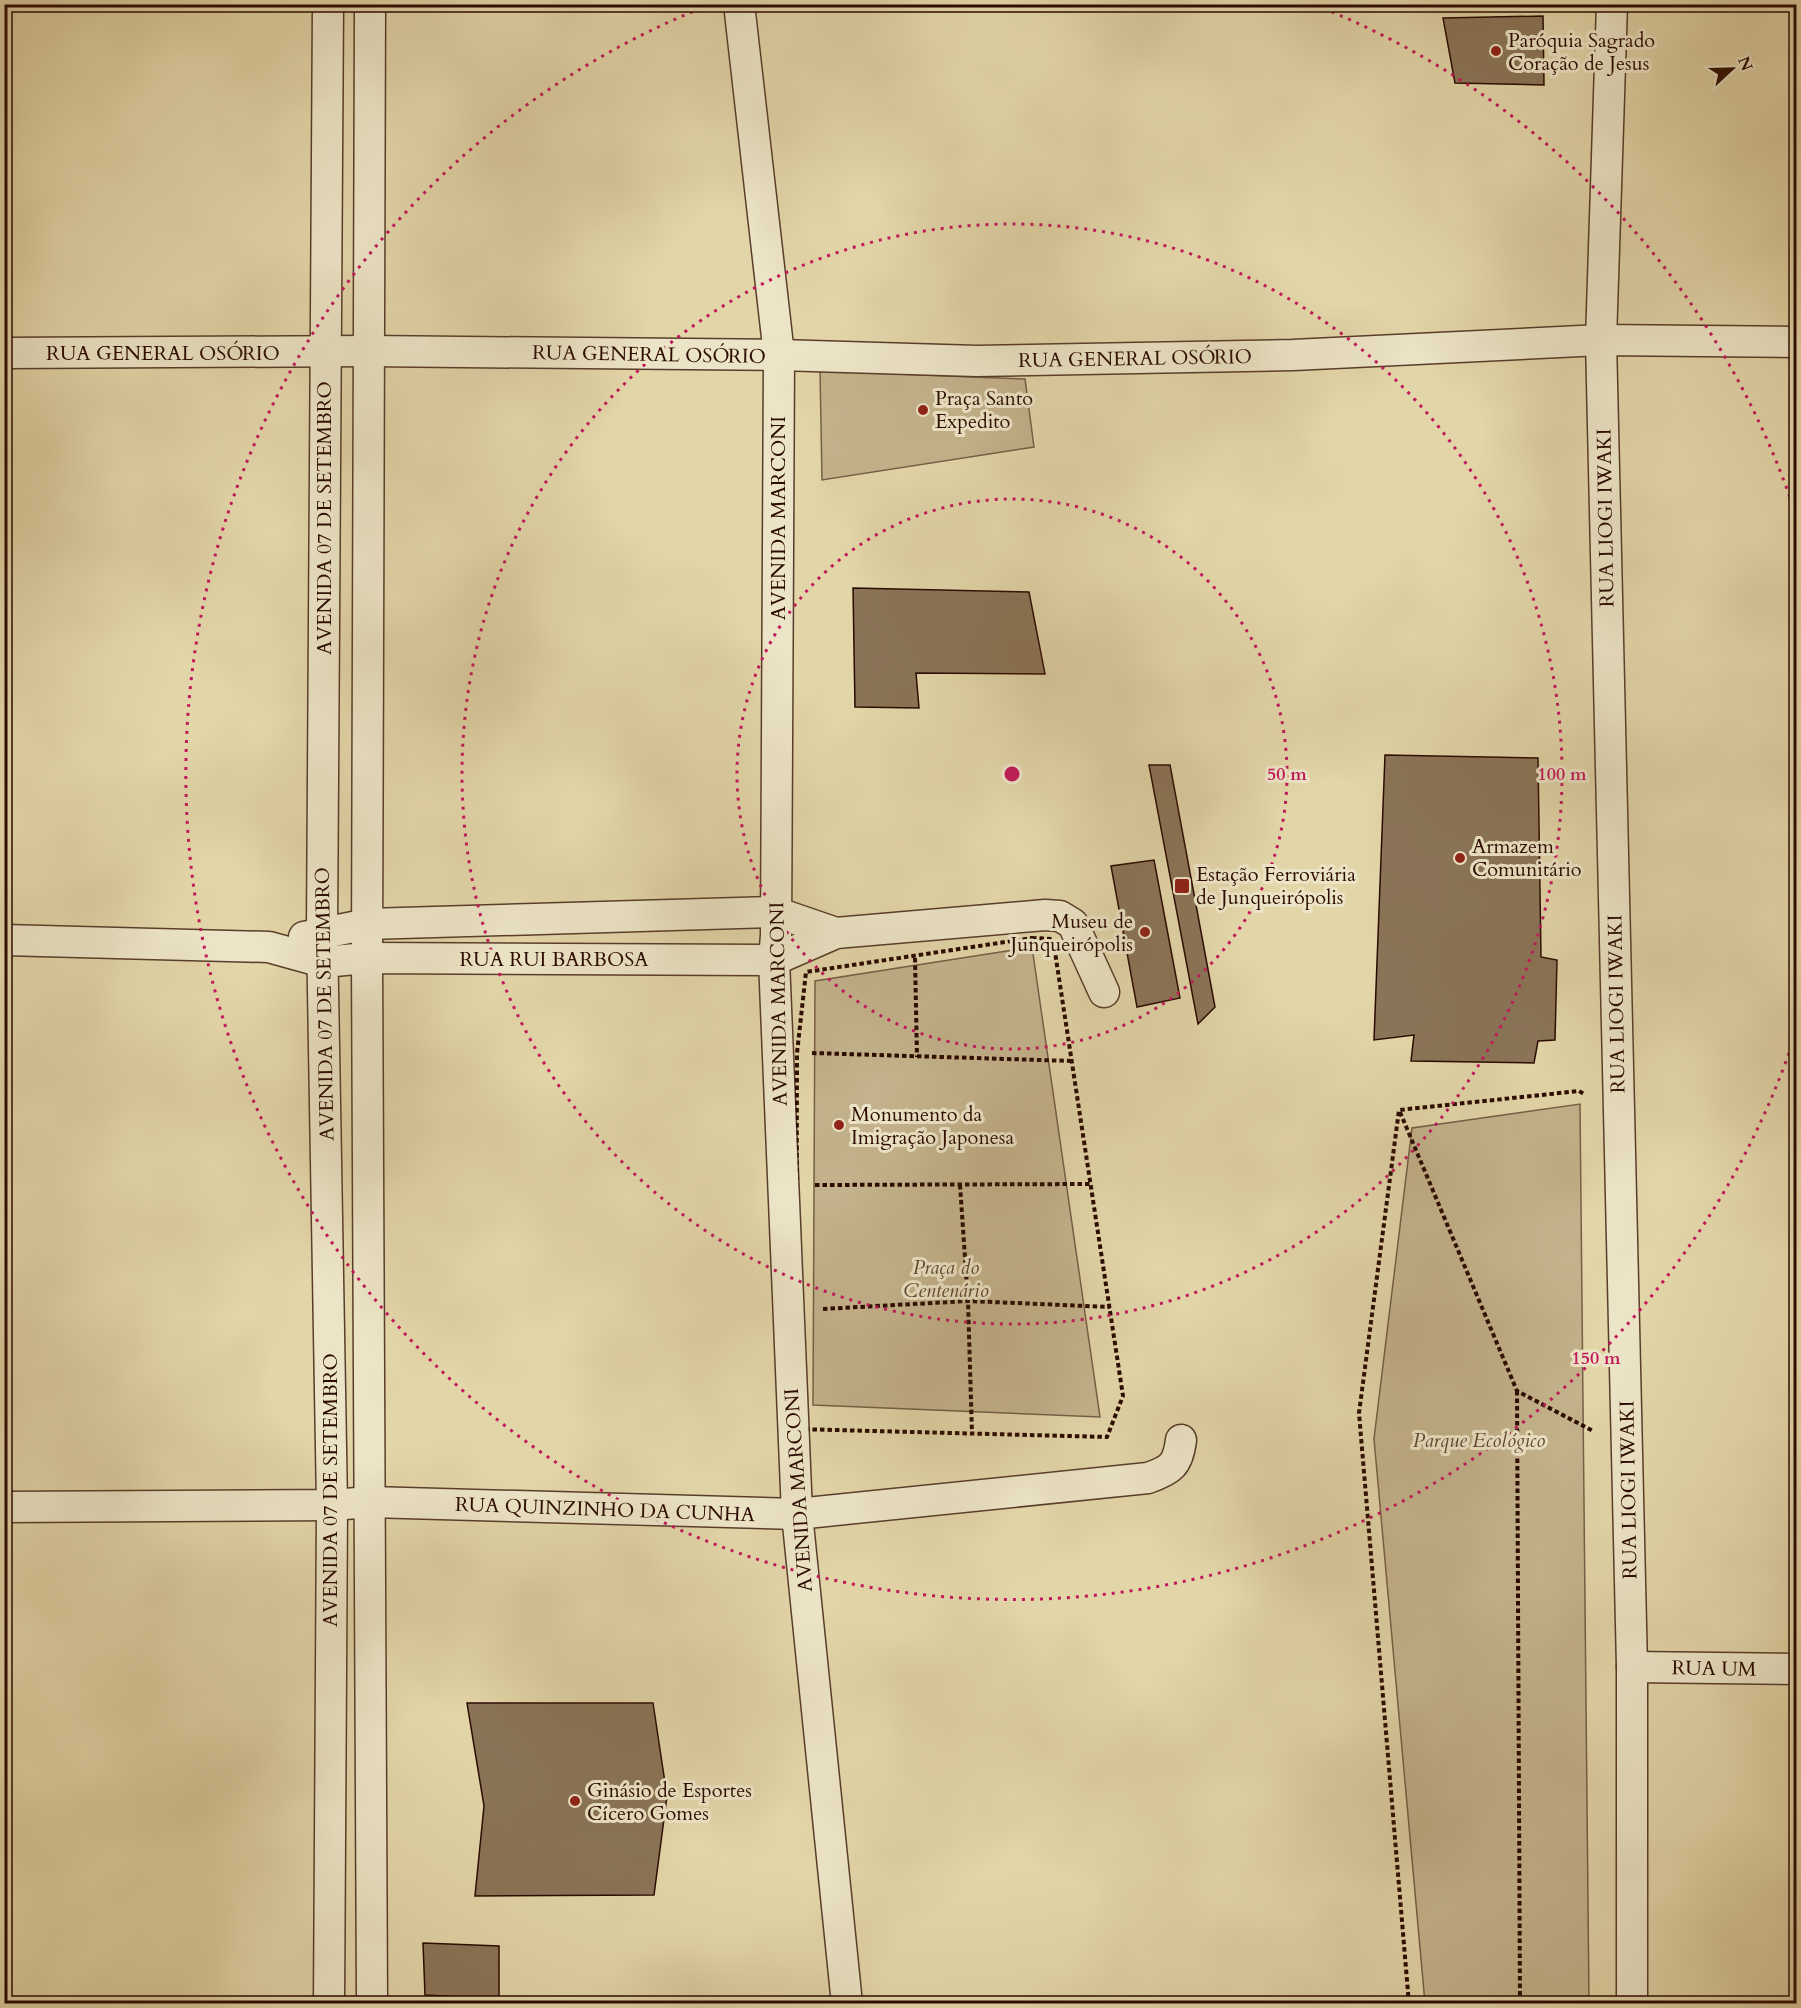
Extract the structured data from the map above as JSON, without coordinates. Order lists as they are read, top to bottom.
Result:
{
  "streets": {
    "street": [
      "RUA GENERAL OSÓRIO",
      "AVENIDA 07 DE SETEMBRO",
      "AVENIDA MARCONI",
      "RUA LIOGI IWAKI",
      "RUA RUI BARBOSA",
      "RUA QUINZINHO DA CUNHA",
      "RUA UM"
    ]
  },
  "crossings": [
    ["RUA GENERAL OSÓRIO", "AVENIDA 07 DE SETEMBRO"],
    ["RUA GENERAL OSÓRIO", "AVENIDA MARCONI"],
    ["RUA GENERAL OSÓRIO", "RUA LIOGI IWAKI"],
    ["AVENIDA 07 DE SETEMBRO", "RUA RUI BARBOSA"],
    ["AVENIDA 07 DE SETEMBRO", "RUA QUINZINHO DA CUNHA"],
    ["AVENIDA MARCONI", "RUA RUI BARBOSA"],
    ["AVENIDA MARCONI", "RUA QUINZINHO DA CUNHA"],
    ["RUA LIOGI IWAKI", "RUA UM"]
  ],
  "parks": ["Praça do Centenário", "Parque Ecológico"],
  "places": {
    "other": [
      "Paróquia Sagrado Coração de Jesus",
      "Praça Santo Expedito",
      "Armazem Comunitário",
      "Museu de Junqueirópolis",
      "Monumento da Imigração Japonesa",
      "Ginásio de Esportes Cícero Gomes"
    ],
    "transit": ["Estação Ferroviária de Junqueirópolis"]
  },
  "north": "right",
  "rings": ["50 m", "100 m", "150 m"]
}
